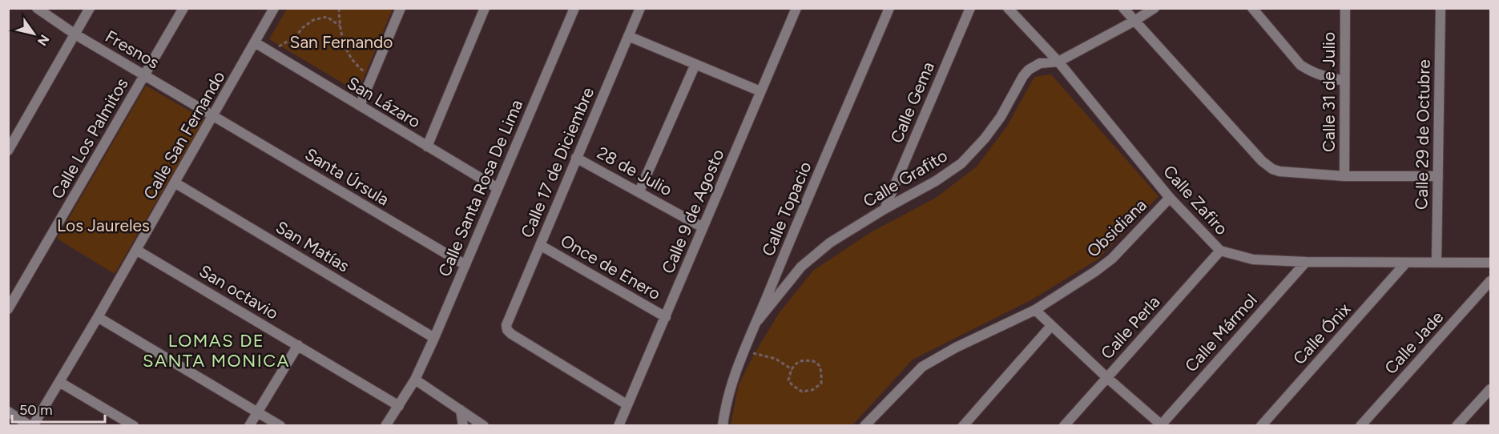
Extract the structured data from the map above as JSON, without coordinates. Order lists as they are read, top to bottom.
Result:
{
  "streets": {
    "street": [
      "Fresnos",
      "Calle 31 de Julio",
      "San Lázaro",
      "Calle Gema",
      "Calle 29 de Octubre",
      "Calle San Fernando",
      "Calle Los Palmitos",
      "Calle 17 de Diciembre",
      "28 de Julio",
      "Santa Úrsula",
      "Calle Grafito",
      "Calle Santa Rosa De Lima",
      "Calle Zafiro",
      "Calle Topacio",
      "Calle 9 de Agosto",
      "Obsidiana",
      "San Matías",
      "Once de Enero",
      "San octavio",
      "Calle Perla",
      "Calle Mármol",
      "Calle Ónix",
      "Calle Jade"
    ]
  },
  "crossings": [
    ["Fresnos", "Calle San Fernando"],
    ["Fresnos", "Calle Los Palmitos"],
    ["Fresnos", "Santa Úrsula"],
    ["San Lázaro", "Calle San Fernando"],
    ["San Lázaro", "Calle Santa Rosa De Lima"],
    ["Calle Gema", "Calle Grafito"],
    ["Calle 29 de Octubre", "Calle Zafiro"],
    ["Calle San Fernando", "Santa Úrsula"],
    ["Calle San Fernando", "San Matías"],
    ["Calle San Fernando", "San octavio"],
    ["Calle 17 de Diciembre", "28 de Julio"],
    ["Calle 17 de Diciembre", "Calle 9 de Agosto"],
    ["Calle 17 de Diciembre", "Once de Enero"],
    ["28 de Julio", "Calle 9 de Agosto"],
    ["Santa Úrsula", "Calle Santa Rosa De Lima"],
    ["Calle Grafito", "Calle Zafiro"],
    ["Calle Grafito", "Calle Topacio"],
    ["Calle Santa Rosa De Lima", "San Matías"],
    ["Calle Santa Rosa De Lima", "San octavio"],
    ["Calle Zafiro", "Obsidiana"],
    ["Calle Zafiro", "Calle Perla"],
    ["Calle Zafiro", "Calle Mármol"],
    ["Calle Zafiro", "Calle Ónix"],
    ["Calle 9 de Agosto", "Once de Enero"]
  ],
  "districts": ["LOMAS DE SANTA MONICA"],
  "parks": ["San Fernando", "Los Jaureles"],
  "scale_bar": "50 m",
  "north": "bottom right"
}
